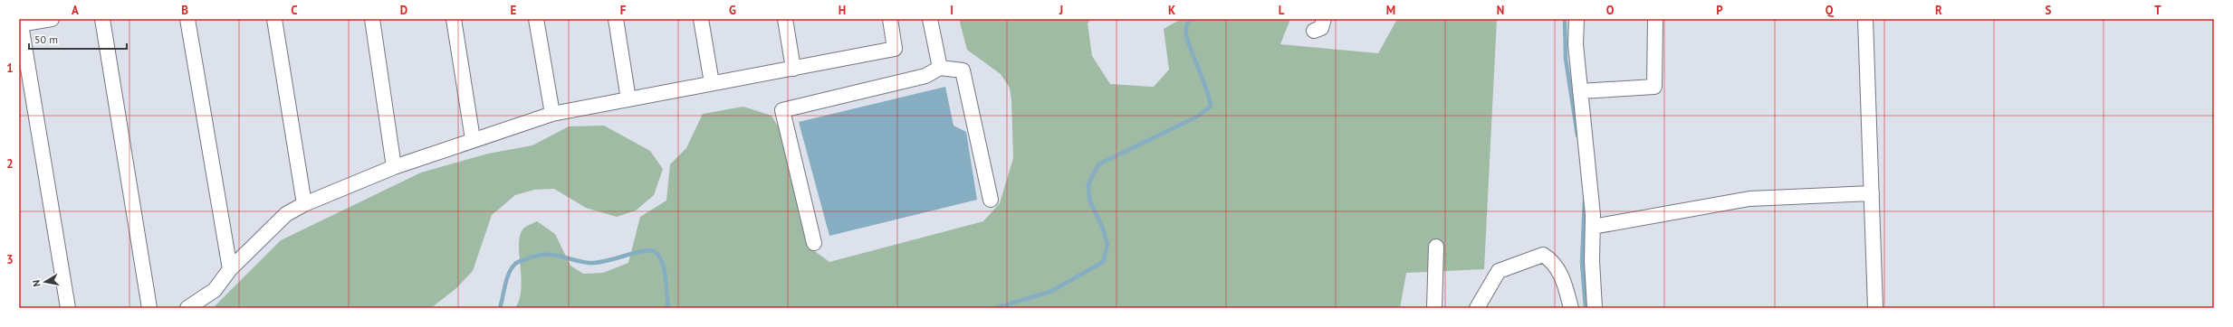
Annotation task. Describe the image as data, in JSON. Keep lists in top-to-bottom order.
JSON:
{
  "scale_bar": "50 m",
  "north": "left",
  "grid": {
    "columns": [
      "A",
      "B",
      "C",
      "D",
      "E",
      "F",
      "G",
      "H",
      "I",
      "J",
      "K",
      "L",
      "M",
      "N",
      "O",
      "P",
      "Q",
      "R",
      "S",
      "T"
    ],
    "rows": ["1", "2", "3"]
  }
}
